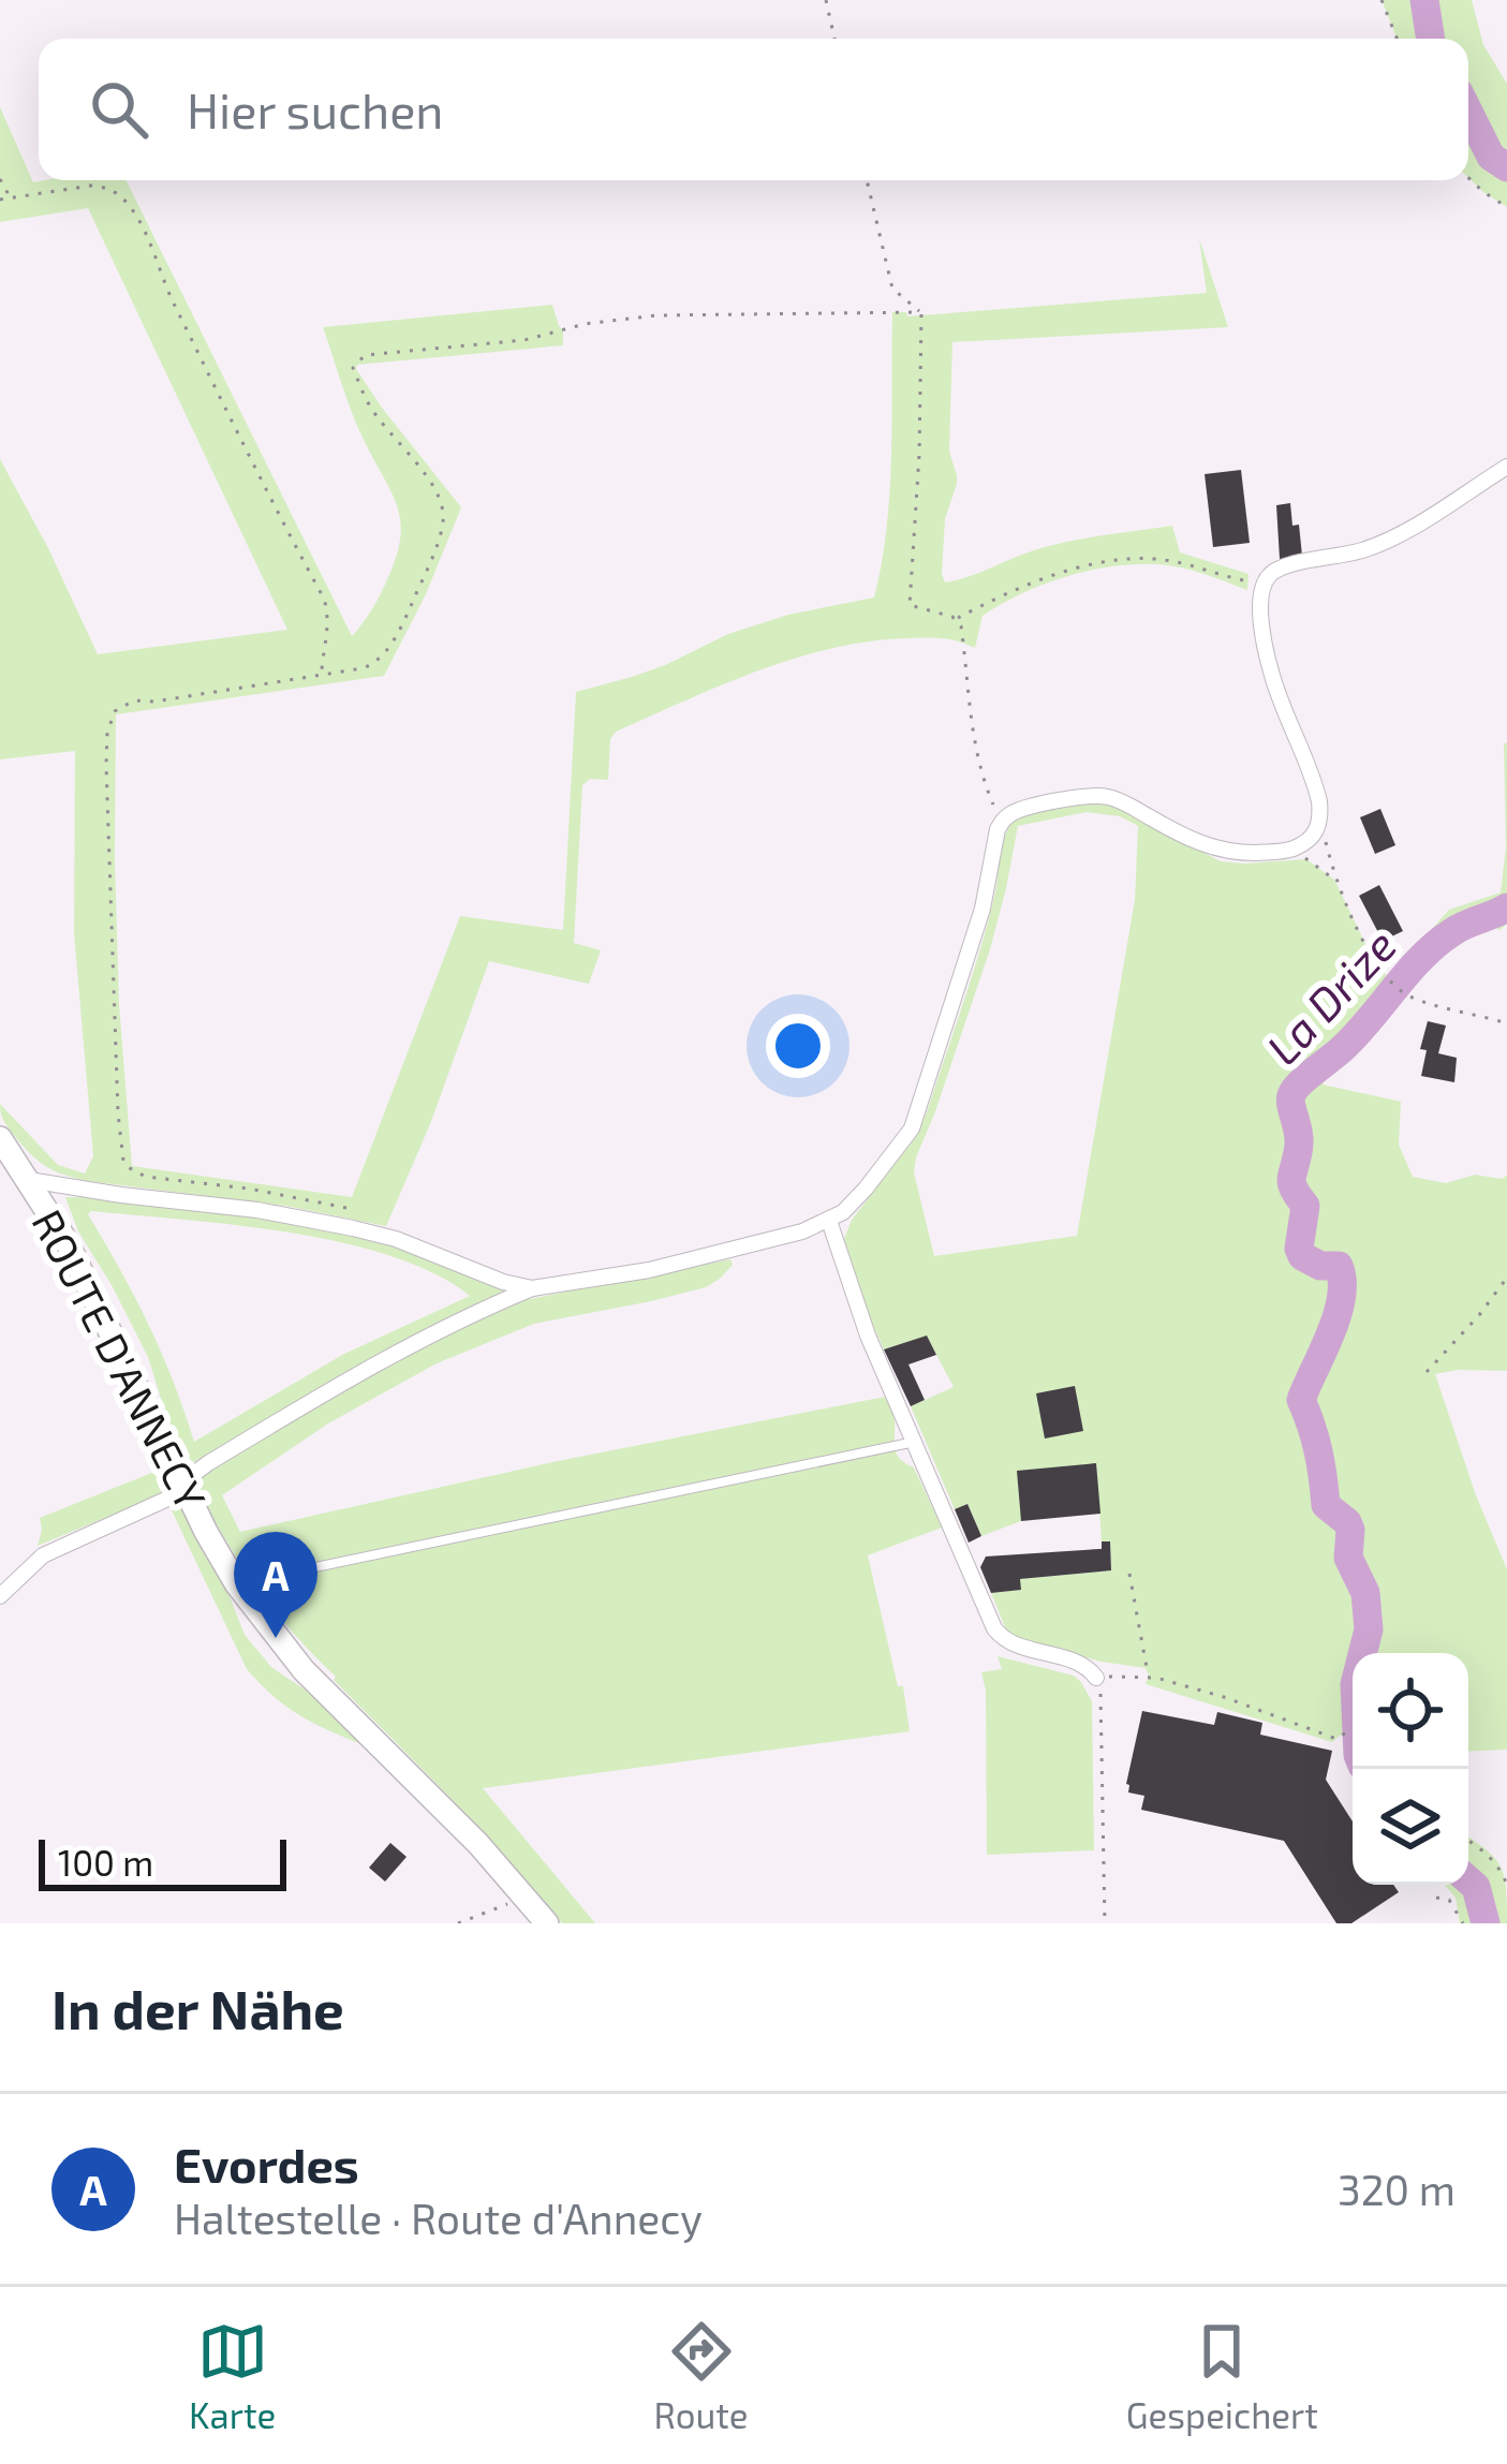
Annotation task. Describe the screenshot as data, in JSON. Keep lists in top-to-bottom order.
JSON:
{
  "streets": {
    "main road": ["ROUTE D'ANNECY"]
  },
  "water": ["La Drize"],
  "scale_bar": "100 m",
  "page": {
    "search": "Hier suchen",
    "pins": "A",
    "scale": "100 m",
    "heading": "In der Nähe",
    "list": [
      {
        "mark": "A",
        "name": "Evordes",
        "note": "Haltestelle · Route d'Annecy",
        "value": "320 m"
      }
    ],
    "nav": ["Karte", "Route", "Gespeichert"]
  }
}
